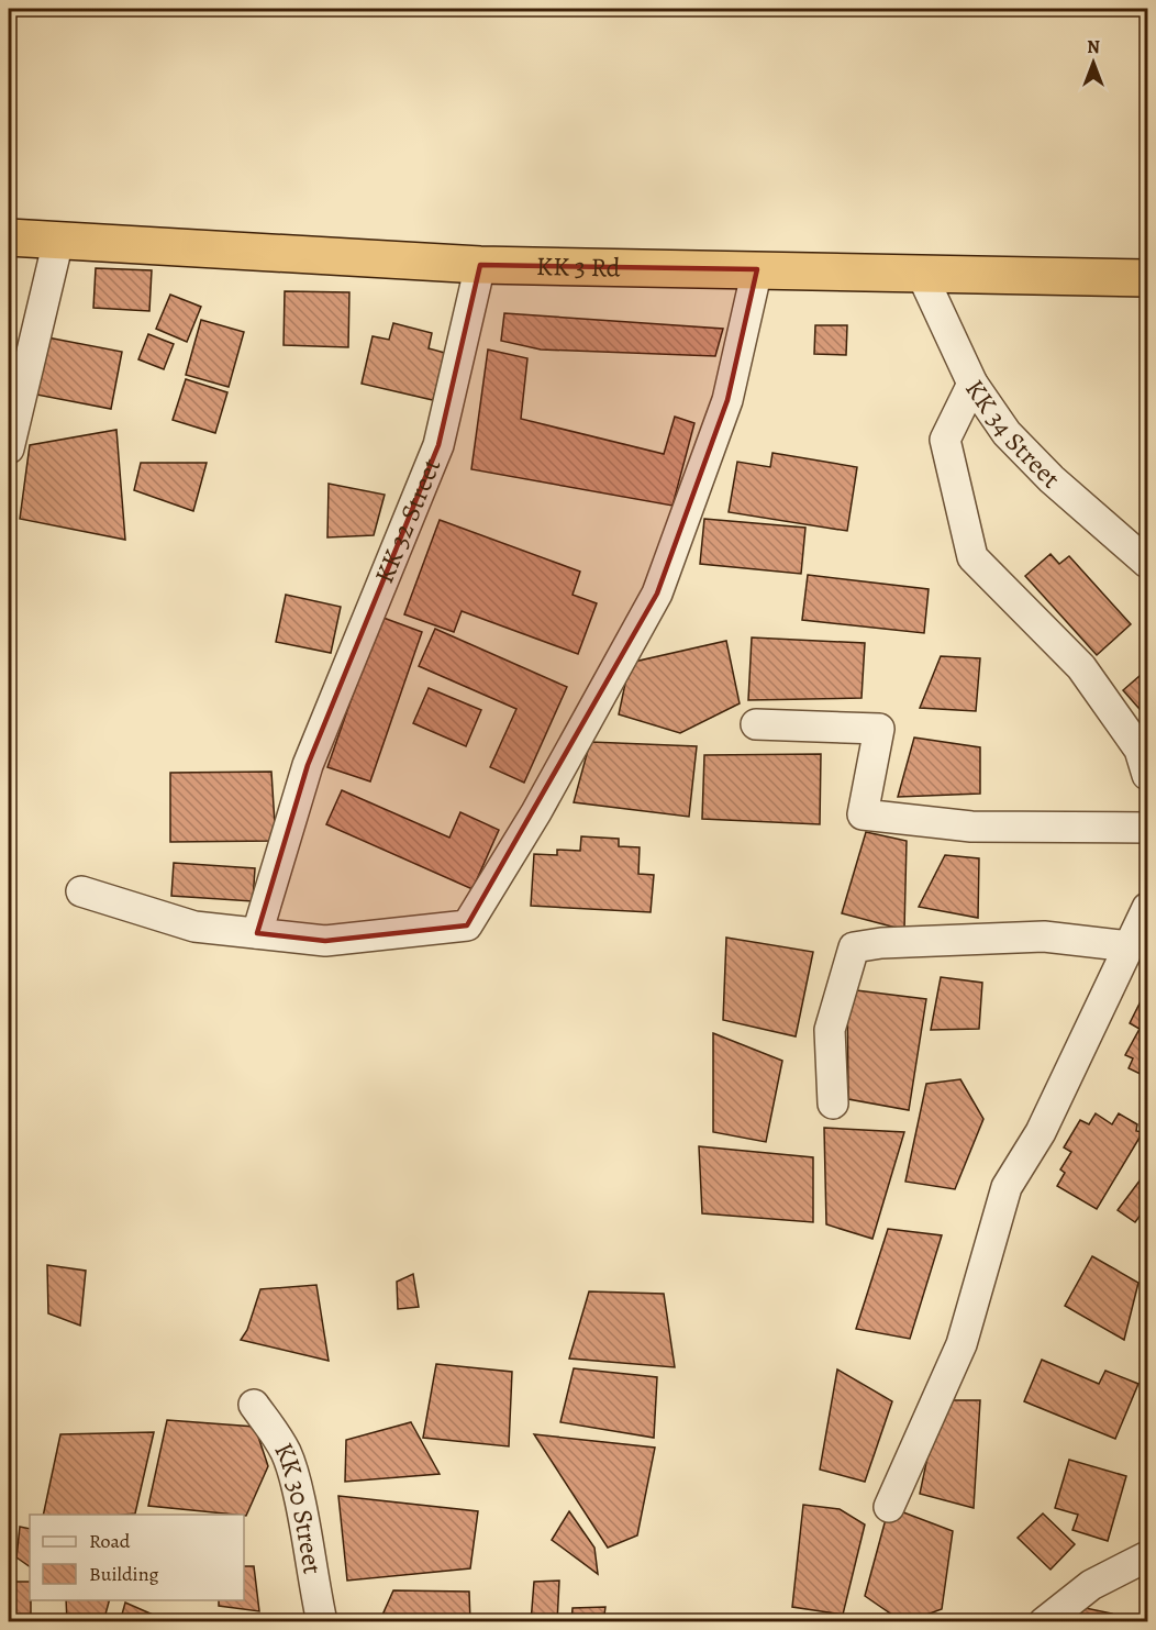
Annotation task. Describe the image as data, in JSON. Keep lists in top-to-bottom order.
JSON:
{
  "streets": {
    "highway": ["KK 3 Rd"],
    "street": ["KK 34 Street", "KK 32 Street", "KK 30 Street"]
  },
  "crossings": [
    ["KK 3 Rd", "KK 34 Street"],
    ["KK 3 Rd", "KK 32 Street"]
  ],
  "legend": ["Road", "Building"],
  "north": "top"
}
